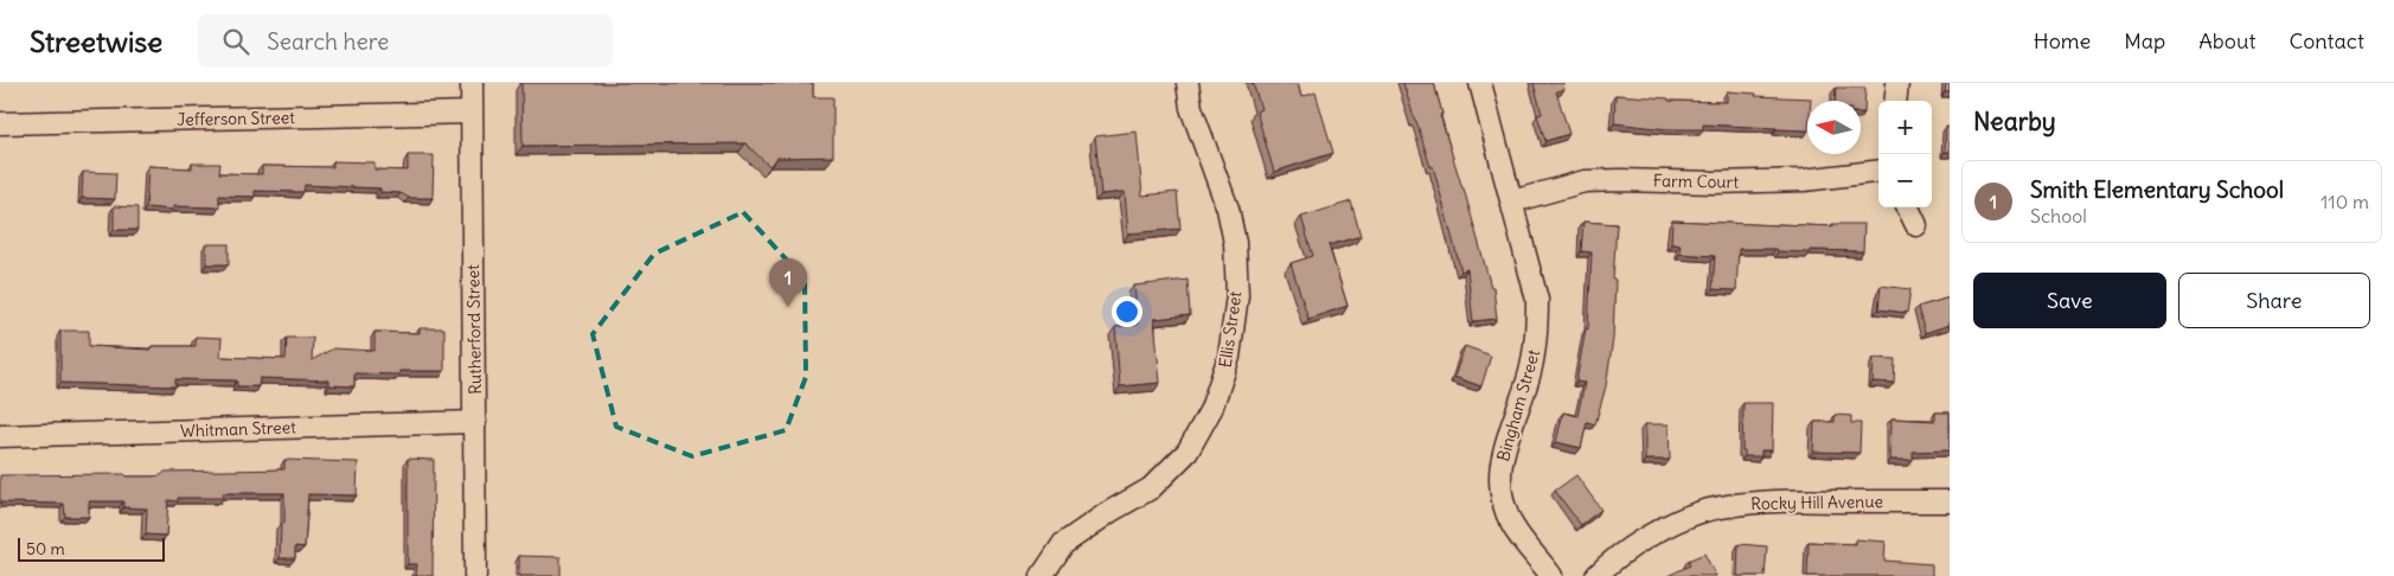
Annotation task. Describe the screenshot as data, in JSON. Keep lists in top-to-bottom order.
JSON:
{
  "streets": {
    "street": [
      "Jefferson Street",
      "Farm Court",
      "Rutherford Street",
      "Ellis Street",
      "Bingham Street",
      "Whitman Street",
      "Rocky Hill Avenue"
    ]
  },
  "crossings": [
    ["Jefferson Street", "Rutherford Street"],
    ["Farm Court", "Bingham Street"],
    ["Rutherford Street", "Whitman Street"]
  ],
  "scale_bar": "50 m",
  "north": "left",
  "page": {
    "header": "Streetwise",
    "search": "Search here",
    "nav": [
      "Home",
      "Map",
      "About",
      "Contact"
    ],
    "heading": "Nearby",
    "map_buttons": ["+", "−"],
    "list": [
      {
        "mark": "1",
        "name": "Smith Elementary School",
        "note": "School",
        "value": "110 m"
      }
    ],
    "buttons": ["Save", "Share"],
    "pins": "1",
    "scale": "50 m"
  }
}
